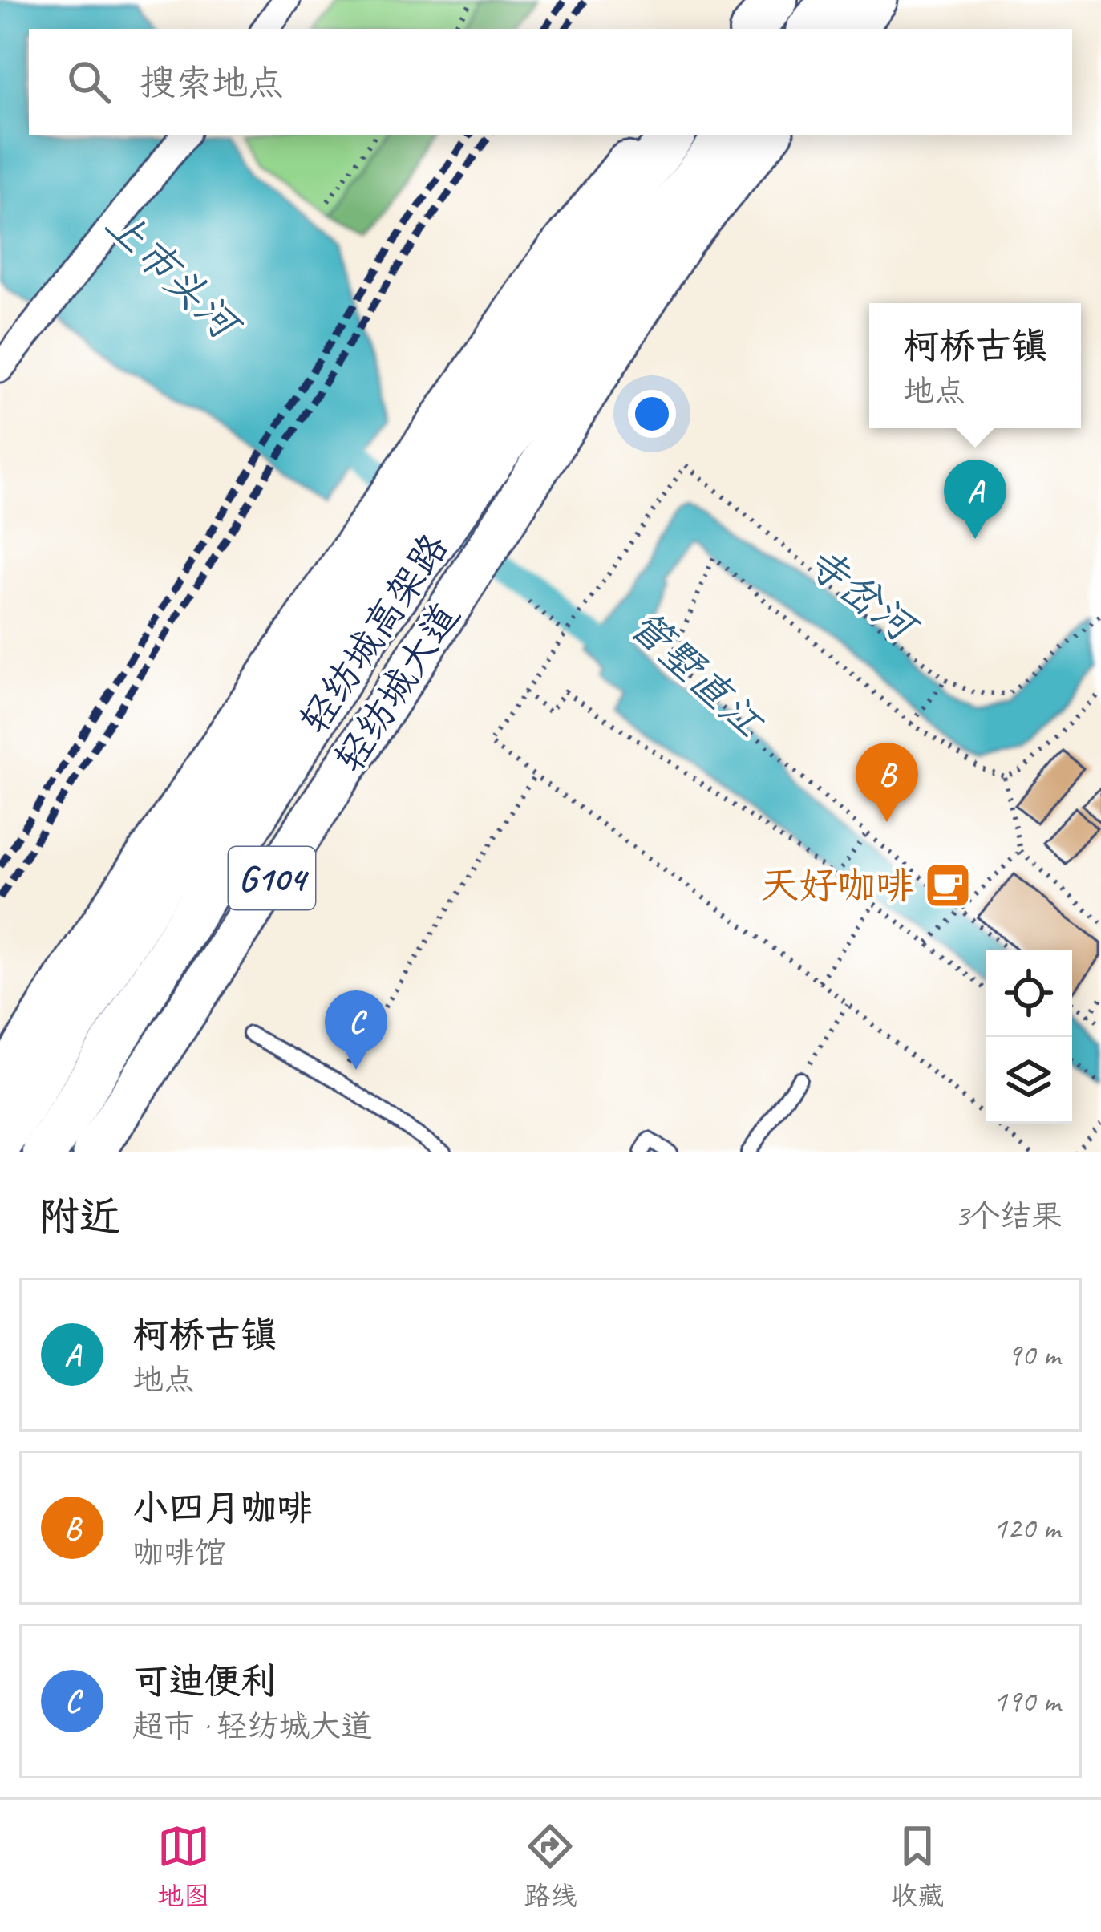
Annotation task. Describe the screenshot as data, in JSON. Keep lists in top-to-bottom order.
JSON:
{
  "streets": {
    "highway": ["轻纺城高架路"],
    "main road": ["轻纺城大道", "G104"]
  },
  "water": ["上市头河", "寺岔河", "管墅直江"],
  "places": {
    "cafe": ["天好咖啡"]
  },
  "page": {
    "search": "搜索地点",
    "popup": ["柯桥古镇", "地点"],
    "pins": ["A", "B", "C"],
    "heading": ["附近", "3个结果"],
    "list": [
      {
        "mark": "A",
        "name": "柯桥古镇",
        "note": "地点",
        "value": "90 m"
      },
      {
        "mark": "B",
        "name": "小四月咖啡",
        "note": "咖啡馆",
        "value": "120 m"
      },
      {
        "mark": "C",
        "name": "可迪便利",
        "note": "超市 · 轻纺城大道",
        "value": "190 m"
      }
    ],
    "nav": ["地图", "路线", "收藏"]
  }
}
